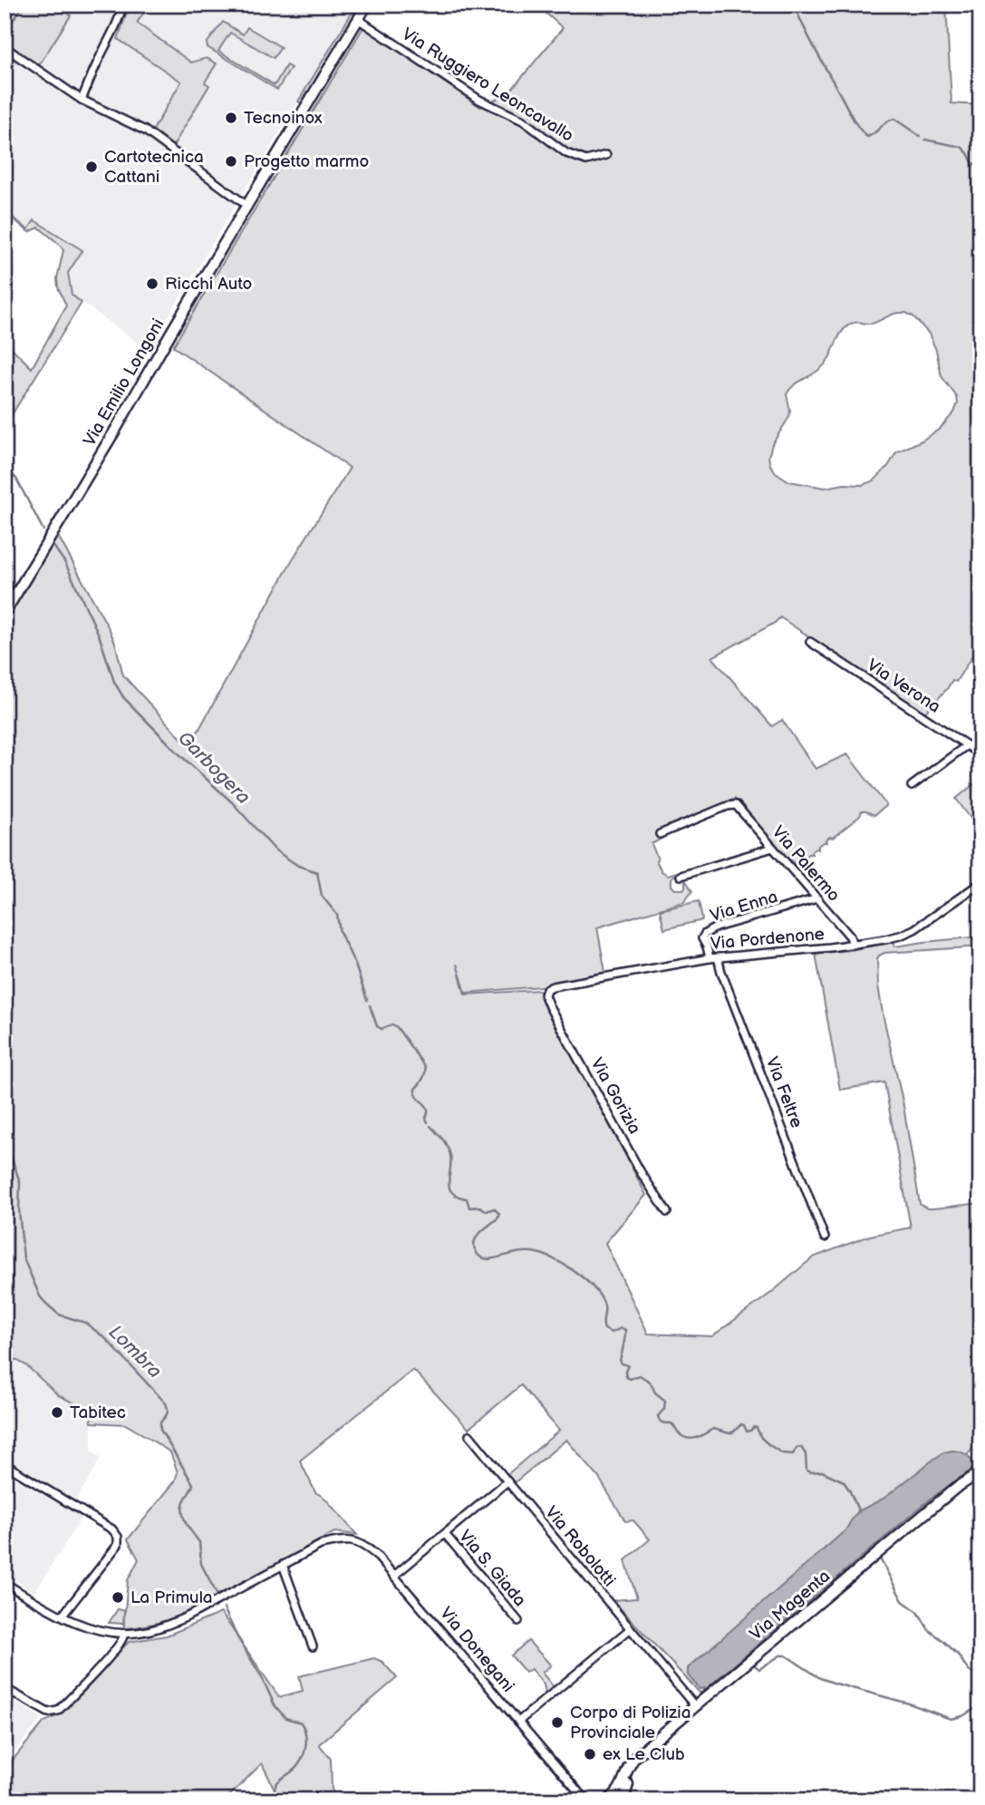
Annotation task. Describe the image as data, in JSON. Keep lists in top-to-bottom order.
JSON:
{
  "streets": {
    "street": [
      "Via Ruggiero Leoncavallo",
      "Via Emilio Longoni",
      "Via Verona",
      "Via Palermo",
      "Via Enna",
      "Via Pordenone",
      "Via Feltre",
      "Via Gorizia",
      "Via Robolotti",
      "Via S. Giada",
      "Via Magenta",
      "Via Donegani"
    ]
  },
  "crossings": [
    ["Via Ruggiero Leoncavallo", "Via Emilio Longoni"],
    ["Via Palermo", "Via Enna"],
    ["Via Palermo", "Via Pordenone"],
    ["Via Enna", "Via Pordenone"],
    ["Via Pordenone", "Via Feltre"],
    ["Via Pordenone", "Via Gorizia"],
    ["Via Robolotti", "Via Magenta"]
  ],
  "water": ["Garbogera", "Lombra"],
  "places": [
    "Tecnoinox",
    "Progetto marmo",
    "Cartotecnica Cattani",
    "Ricchi Auto",
    "Tabitec",
    "La Primula",
    "Corpo di Polizia Provinciale",
    "ex Le Club"
  ]
}
